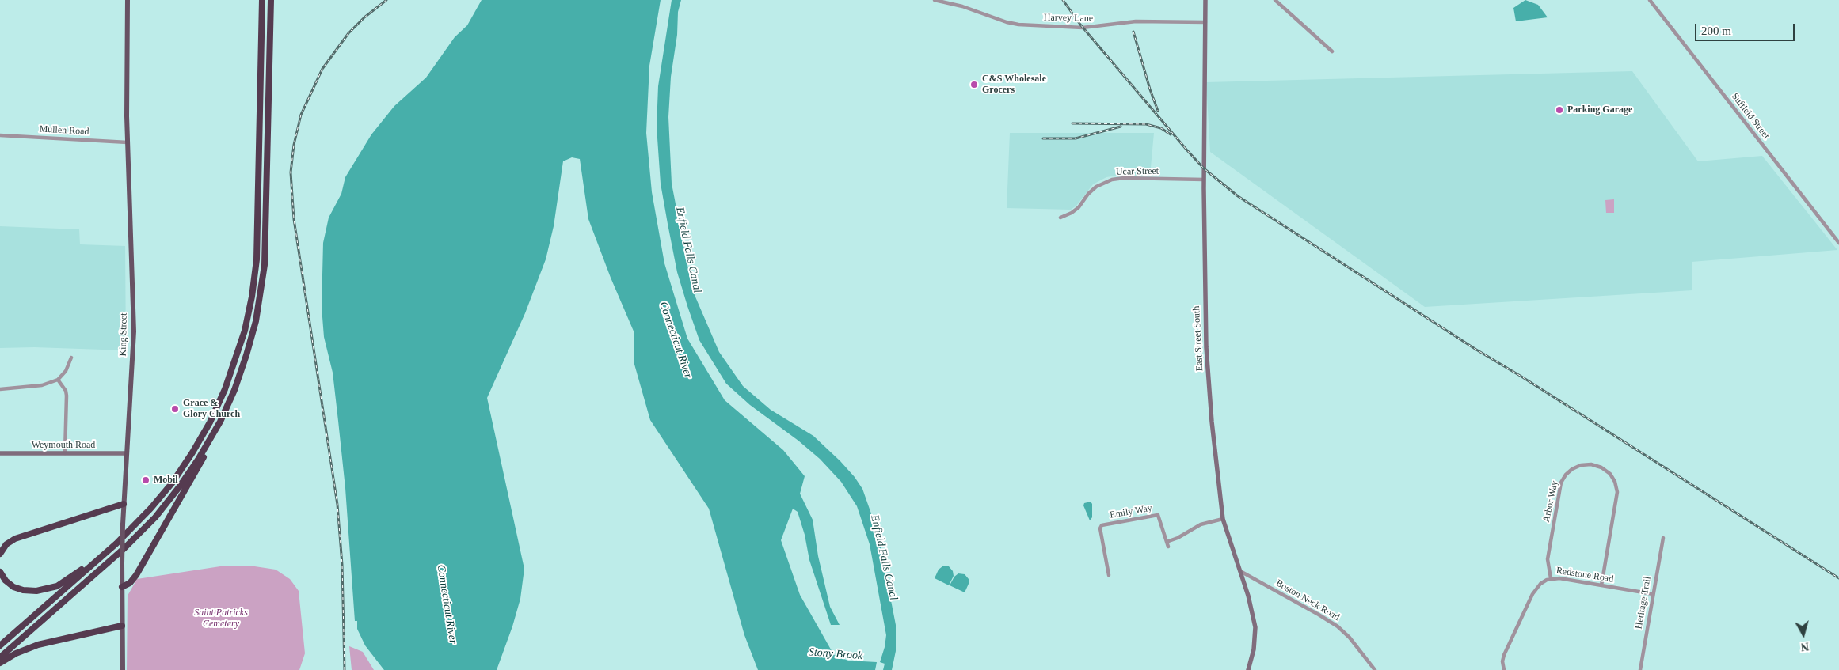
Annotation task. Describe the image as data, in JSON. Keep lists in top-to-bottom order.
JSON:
{
  "streets": {
    "main road": ["King Street", "East Street South", "Weymouth Road"],
    "street": [
      "Harvey Lane",
      "Suffield Street",
      "Mullen Road",
      "Ucar Street",
      "Arbor Way",
      "Emily Way",
      "Redstone Road",
      "Boston Neck Road",
      "Heritage Trail"
    ]
  },
  "crossings": [
    ["Harvey Lane", "East Street South"],
    ["Mullen Road", "King Street"],
    ["Ucar Street", "East Street South"],
    ["King Street", "Weymouth Road"],
    ["East Street South", "Emily Way"],
    ["East Street South", "Boston Neck Road"],
    ["Arbor Way", "Redstone Road"],
    ["Redstone Road", "Heritage Trail"]
  ],
  "water": ["Enfield Falls Canal", "Connecticut River", "Stony Brook"],
  "parks": ["Saint Patricks Cemetery"],
  "places": [
    "C&S Wholesale Grocers",
    "Parking Garage",
    "Grace & Glory Church",
    "Mobil"
  ],
  "scale_bar": "200 m",
  "north": "bottom"
}
